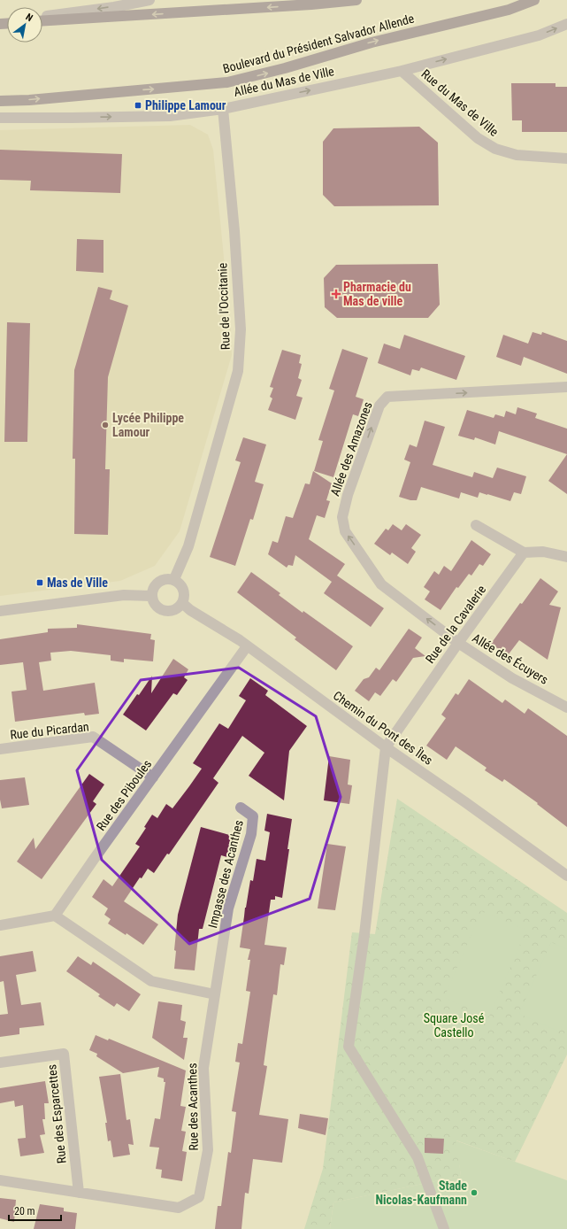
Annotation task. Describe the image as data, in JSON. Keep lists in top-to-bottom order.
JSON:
{
  "streets": {
    "main road": ["Boulevard du Président Salvador Allende"],
    "street": [
      "Allée du Mas de Ville",
      "Rue du Mas de Ville",
      "Rue de l'Occitanie",
      "Allée des Amazones",
      "Rue de la Cavalerie",
      "Allée des Écuyers",
      "Chemin du Pont des Îles",
      "Rue du Picardan",
      "Rue des Piboules",
      "Impasse des Acanthes",
      "Rue des Acanthes",
      "Rue des Esparcettes"
    ]
  },
  "crossings": [
    ["Allée du Mas de Ville", "Rue du Mas de Ville"],
    ["Allée du Mas de Ville", "Rue de l'Occitanie"],
    ["Rue de l'Occitanie", "Chemin du Pont des Îles"],
    ["Allée des Amazones", "Rue de la Cavalerie"],
    ["Allée des Amazones", "Allée des Écuyers"],
    ["Rue de la Cavalerie", "Allée des Écuyers"],
    ["Rue de la Cavalerie", "Chemin du Pont des Îles"],
    ["Chemin du Pont des Îles", "Rue des Piboules"],
    ["Rue du Picardan", "Rue des Piboules"],
    ["Impasse des Acanthes", "Rue des Acanthes"],
    ["Rue des Acanthes", "Rue des Esparcettes"]
  ],
  "one_way": ["Allée du Mas de Ville"],
  "parks": ["Square José Castello"],
  "places": {
    "transit": ["Philippe Lamour", "Mas de Ville"],
    "health": ["Pharmacie du Mas de ville"],
    "other": ["Lycée Philippe Lamour", "Stade Nicolas-Kaufmann"]
  },
  "scale_bar": "20 m",
  "north": "top right"
}
